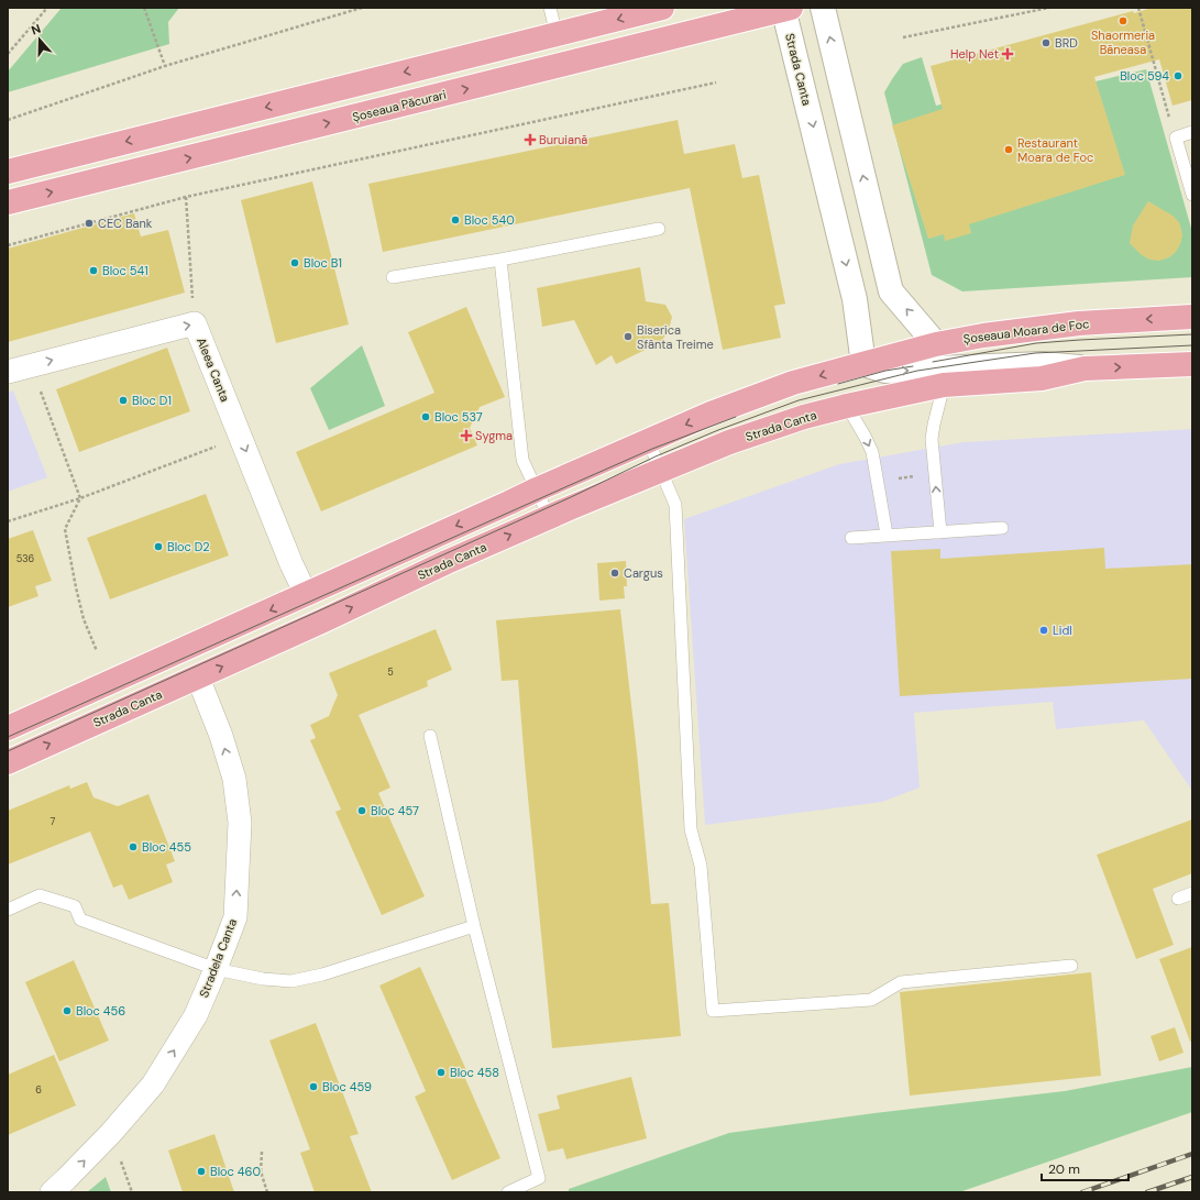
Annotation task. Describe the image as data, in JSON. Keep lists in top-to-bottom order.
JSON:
{
  "streets": {
    "main road": ["Strada Canta", "Șoseaua Păcurari", "Șoseaua Moara de Foc"],
    "street": ["Aleea Canta", "Stradela Canta"]
  },
  "crossings": [
    ["Strada Canta", "Șoseaua Păcurari"],
    ["Strada Canta", "Șoseaua Moara de Foc"],
    ["Strada Canta", "Stradela Canta"]
  ],
  "one_way": ["Stradela Canta"],
  "places": {
    "other": [
      "Shaormeria Băneasa",
      "BRD",
      "Bloc 594",
      "Restaurant Moara de Foc",
      "Bloc 540",
      "CEC Bank",
      "Bloc B1",
      "Bloc 541",
      "Biserica Sfânta Treime",
      "Bloc D1",
      "Bloc 537",
      "Bloc D2",
      "Cargus",
      "Lidl",
      "Bloc 457",
      "Bloc 455",
      "Bloc 456",
      "Bloc 458",
      "Bloc 459",
      "Bloc 460"
    ],
    "health": ["Help Net", "Buruiană", "Sygma"]
  },
  "house_numbers": [
    "536",
    "5",
    "7",
    "6"
  ],
  "scale_bar": "20 m",
  "north": "top"
}
